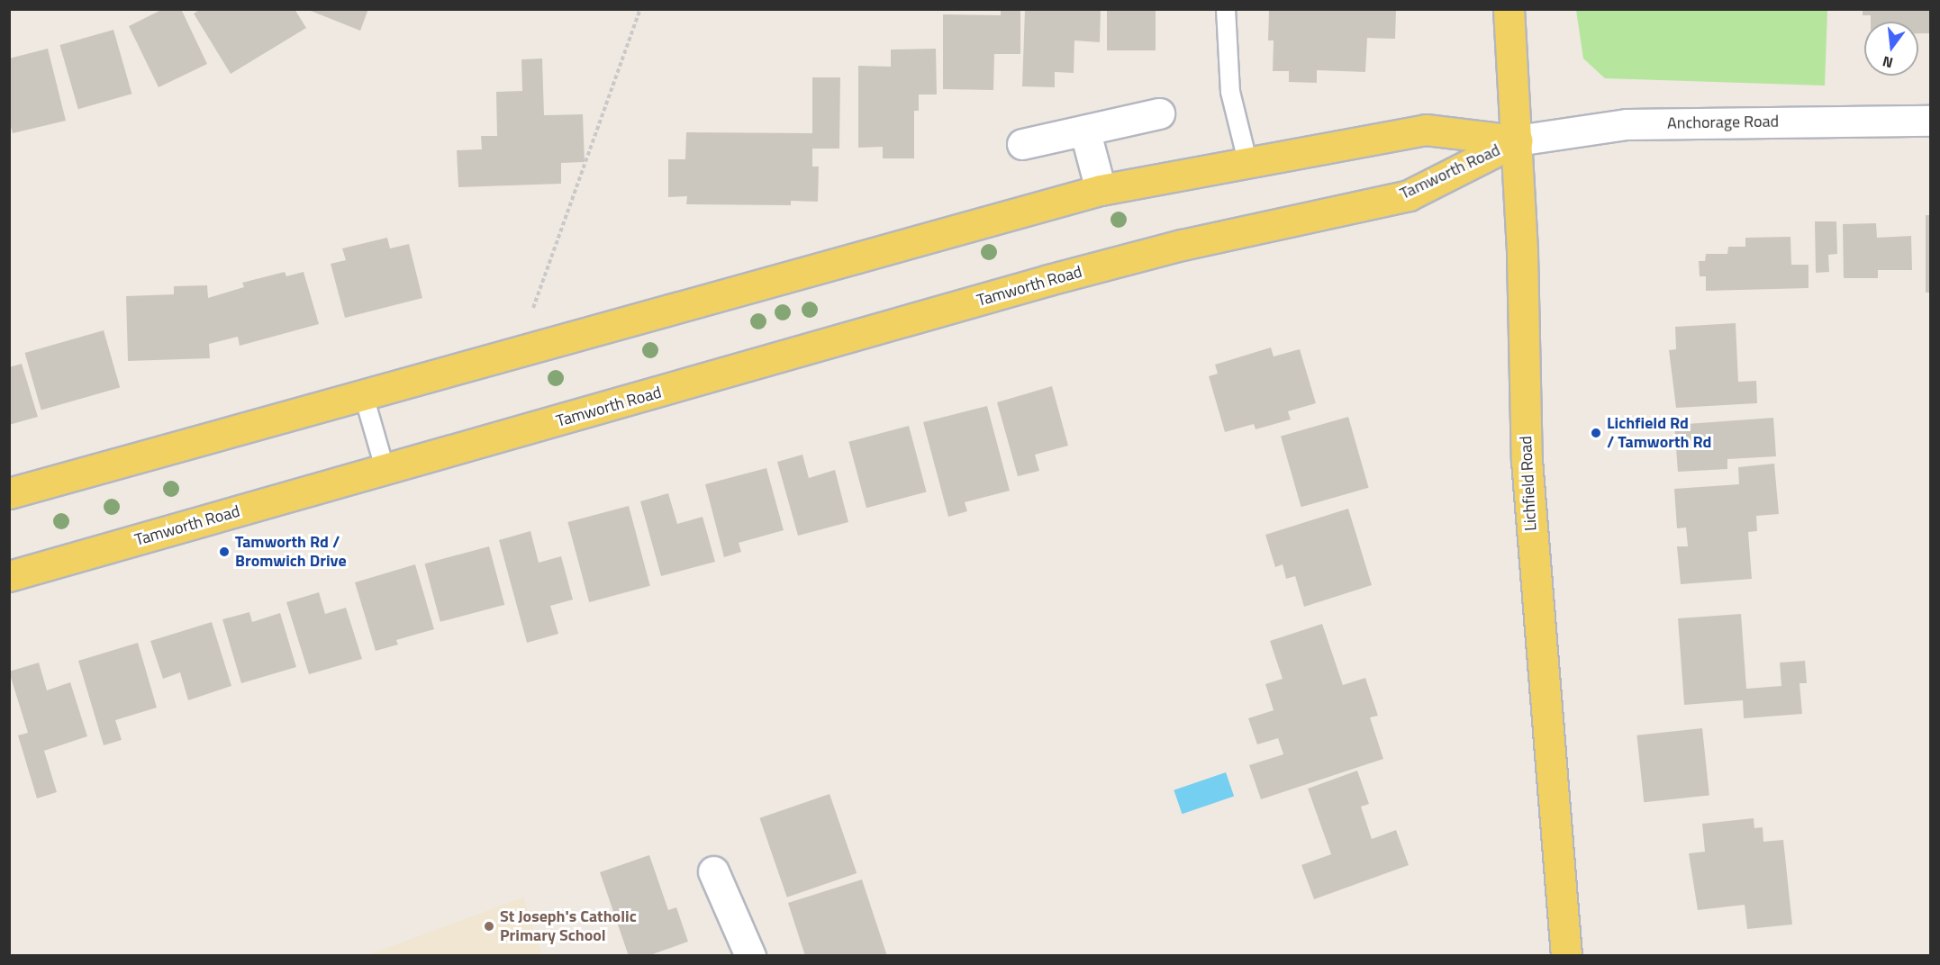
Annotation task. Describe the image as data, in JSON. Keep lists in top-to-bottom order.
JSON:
{
  "streets": {
    "main road": ["Tamworth Road", "Lichfield Road"],
    "street": ["Anchorage Road"]
  },
  "crossings": [
    ["Anchorage Road", "Tamworth Road"],
    ["Anchorage Road", "Lichfield Road"],
    ["Tamworth Road", "Lichfield Road"]
  ],
  "places": ["Lichfield Rd / Tamworth Rd", "Tamworth Rd / Bromwich Drive", "St Joseph's Catholic Primary School"],
  "north": "bottom"
}
